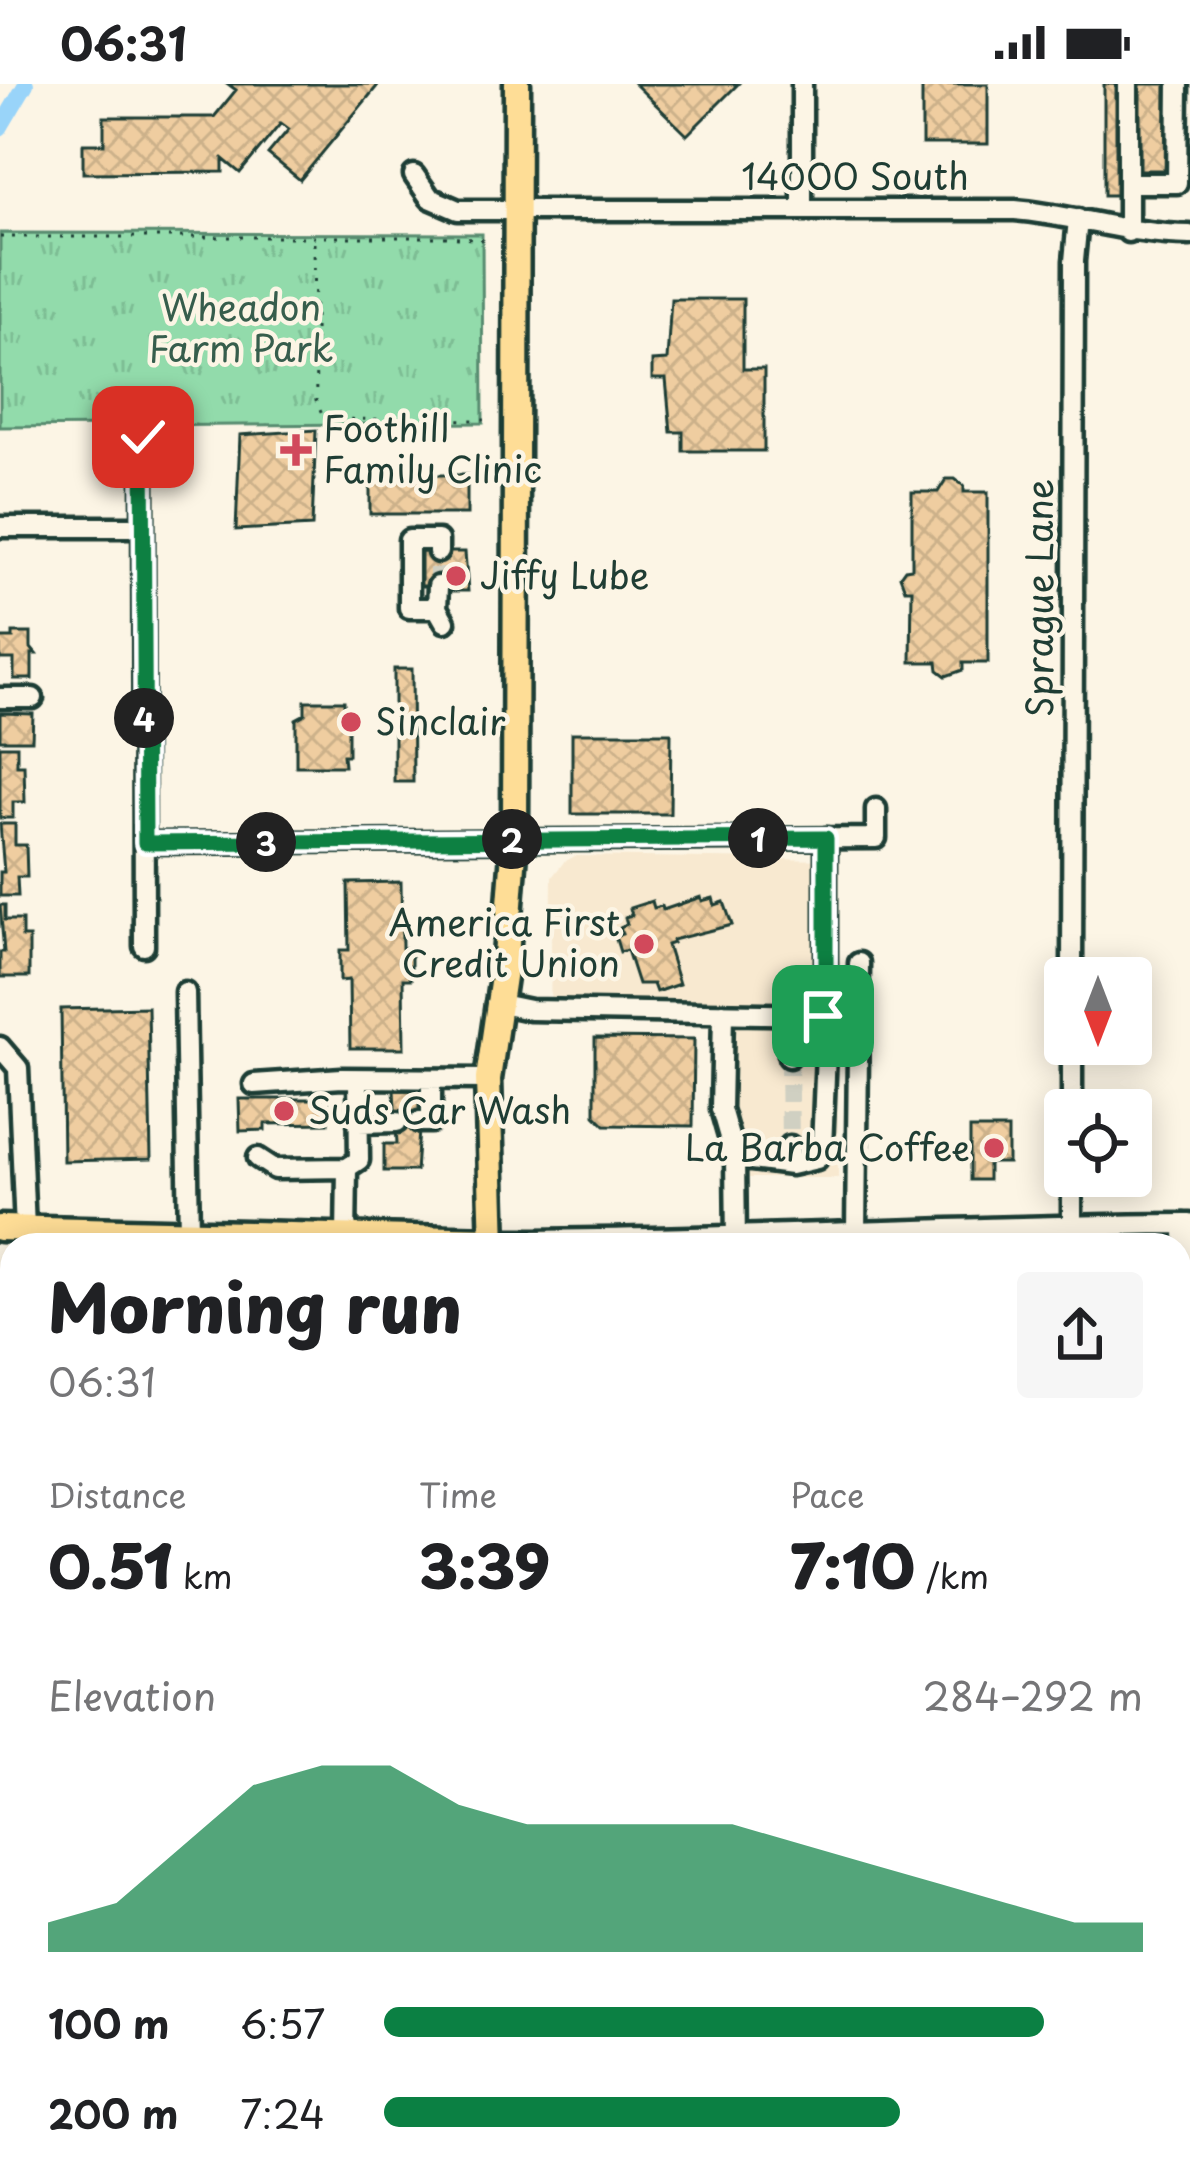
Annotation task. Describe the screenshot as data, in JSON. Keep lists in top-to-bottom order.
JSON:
{
  "streets": {
    "street": ["14000 South", "Sprague Lane"]
  },
  "crossings": [
    ["14000 South", "Sprague Lane"]
  ],
  "parks": ["Wheadon Farm Park"],
  "places": {
    "health": ["Foothill Family Clinic"],
    "other": [
      "Jiffy Lube",
      "Sinclair",
      "America First Credit Union",
      "Suds Car Wash",
      "La Barba Coffee"
    ]
  },
  "north": "bottom",
  "page": {
    "status": "06:31",
    "pins": [
      "4",
      "1",
      "2",
      "3"
    ],
    "heading": ["Morning run", "06:31"],
    "stats": [
      ["Distance", "0.51 km"],
      ["Time", "3:39"],
      ["Pace", "7:10 /km"]
    ],
    "chart": ["Elevation", "284–292 m"],
    "list": [
      {
        "name": "100 m",
        "note": "6:57"
      },
      {
        "name": "200 m",
        "note": "7:24"
      }
    ]
  }
}
